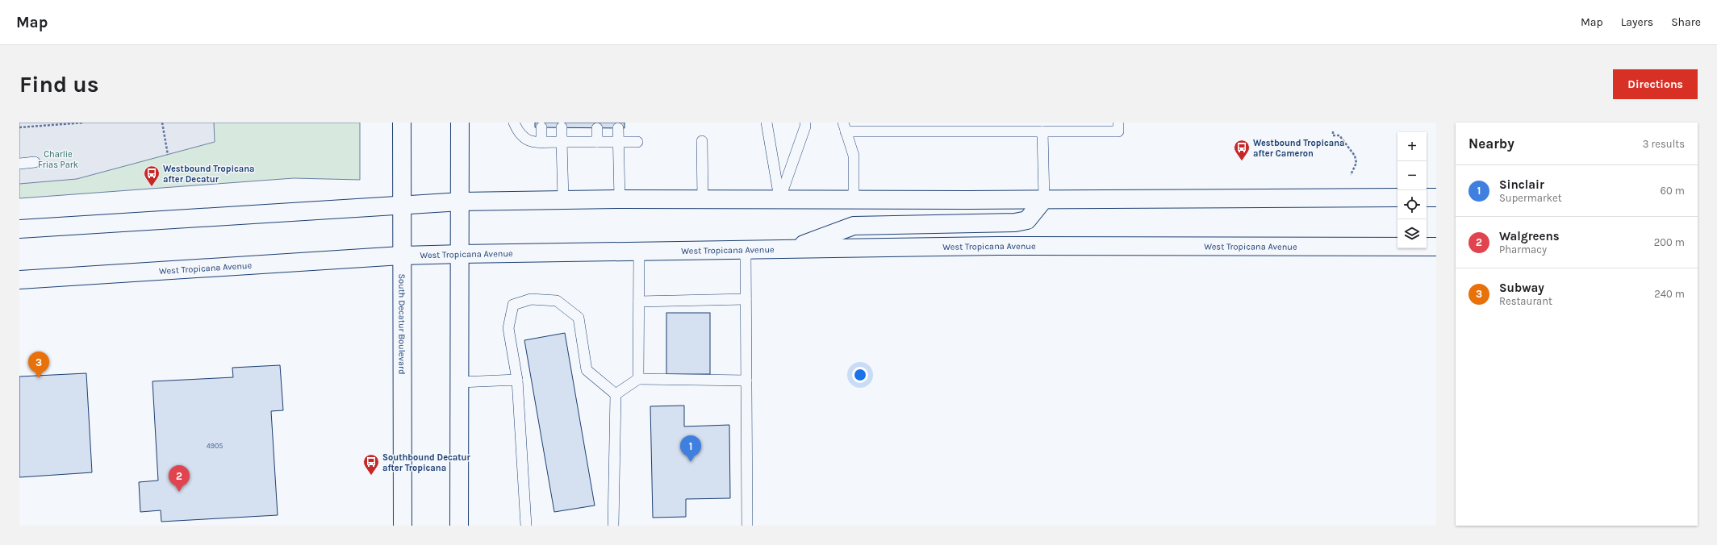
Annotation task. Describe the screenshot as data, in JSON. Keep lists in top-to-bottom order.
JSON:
{
  "streets": {
    "main road": ["West Tropicana Avenue", "South Decatur Boulevard"]
  },
  "crossings": [
    ["West Tropicana Avenue", "South Decatur Boulevard"]
  ],
  "parks": ["Charlie Frias Park"],
  "places": {
    "bus stop": ["Westbound Tropicana after Cameron", "Westbound Tropicana after Decatur", "Southbound Decatur after Tropicana"]
  },
  "house_numbers": ["4905"],
  "page": {
    "header": "Map",
    "nav": ["Map", "Layers", "Share"],
    "buttons": "Directions",
    "title": "Find us",
    "heading": ["Nearby", "3 results"],
    "map_buttons": ["+", "−"],
    "list": [
      {
        "mark": "1",
        "name": "Sinclair",
        "note": "Supermarket",
        "value": "60 m"
      },
      {
        "mark": "2",
        "name": "Walgreens",
        "note": "Pharmacy",
        "value": "200 m"
      },
      {
        "mark": "3",
        "name": "Subway",
        "note": "Restaurant",
        "value": "240 m"
      }
    ],
    "pins": ["3", "1", "2"]
  }
}
